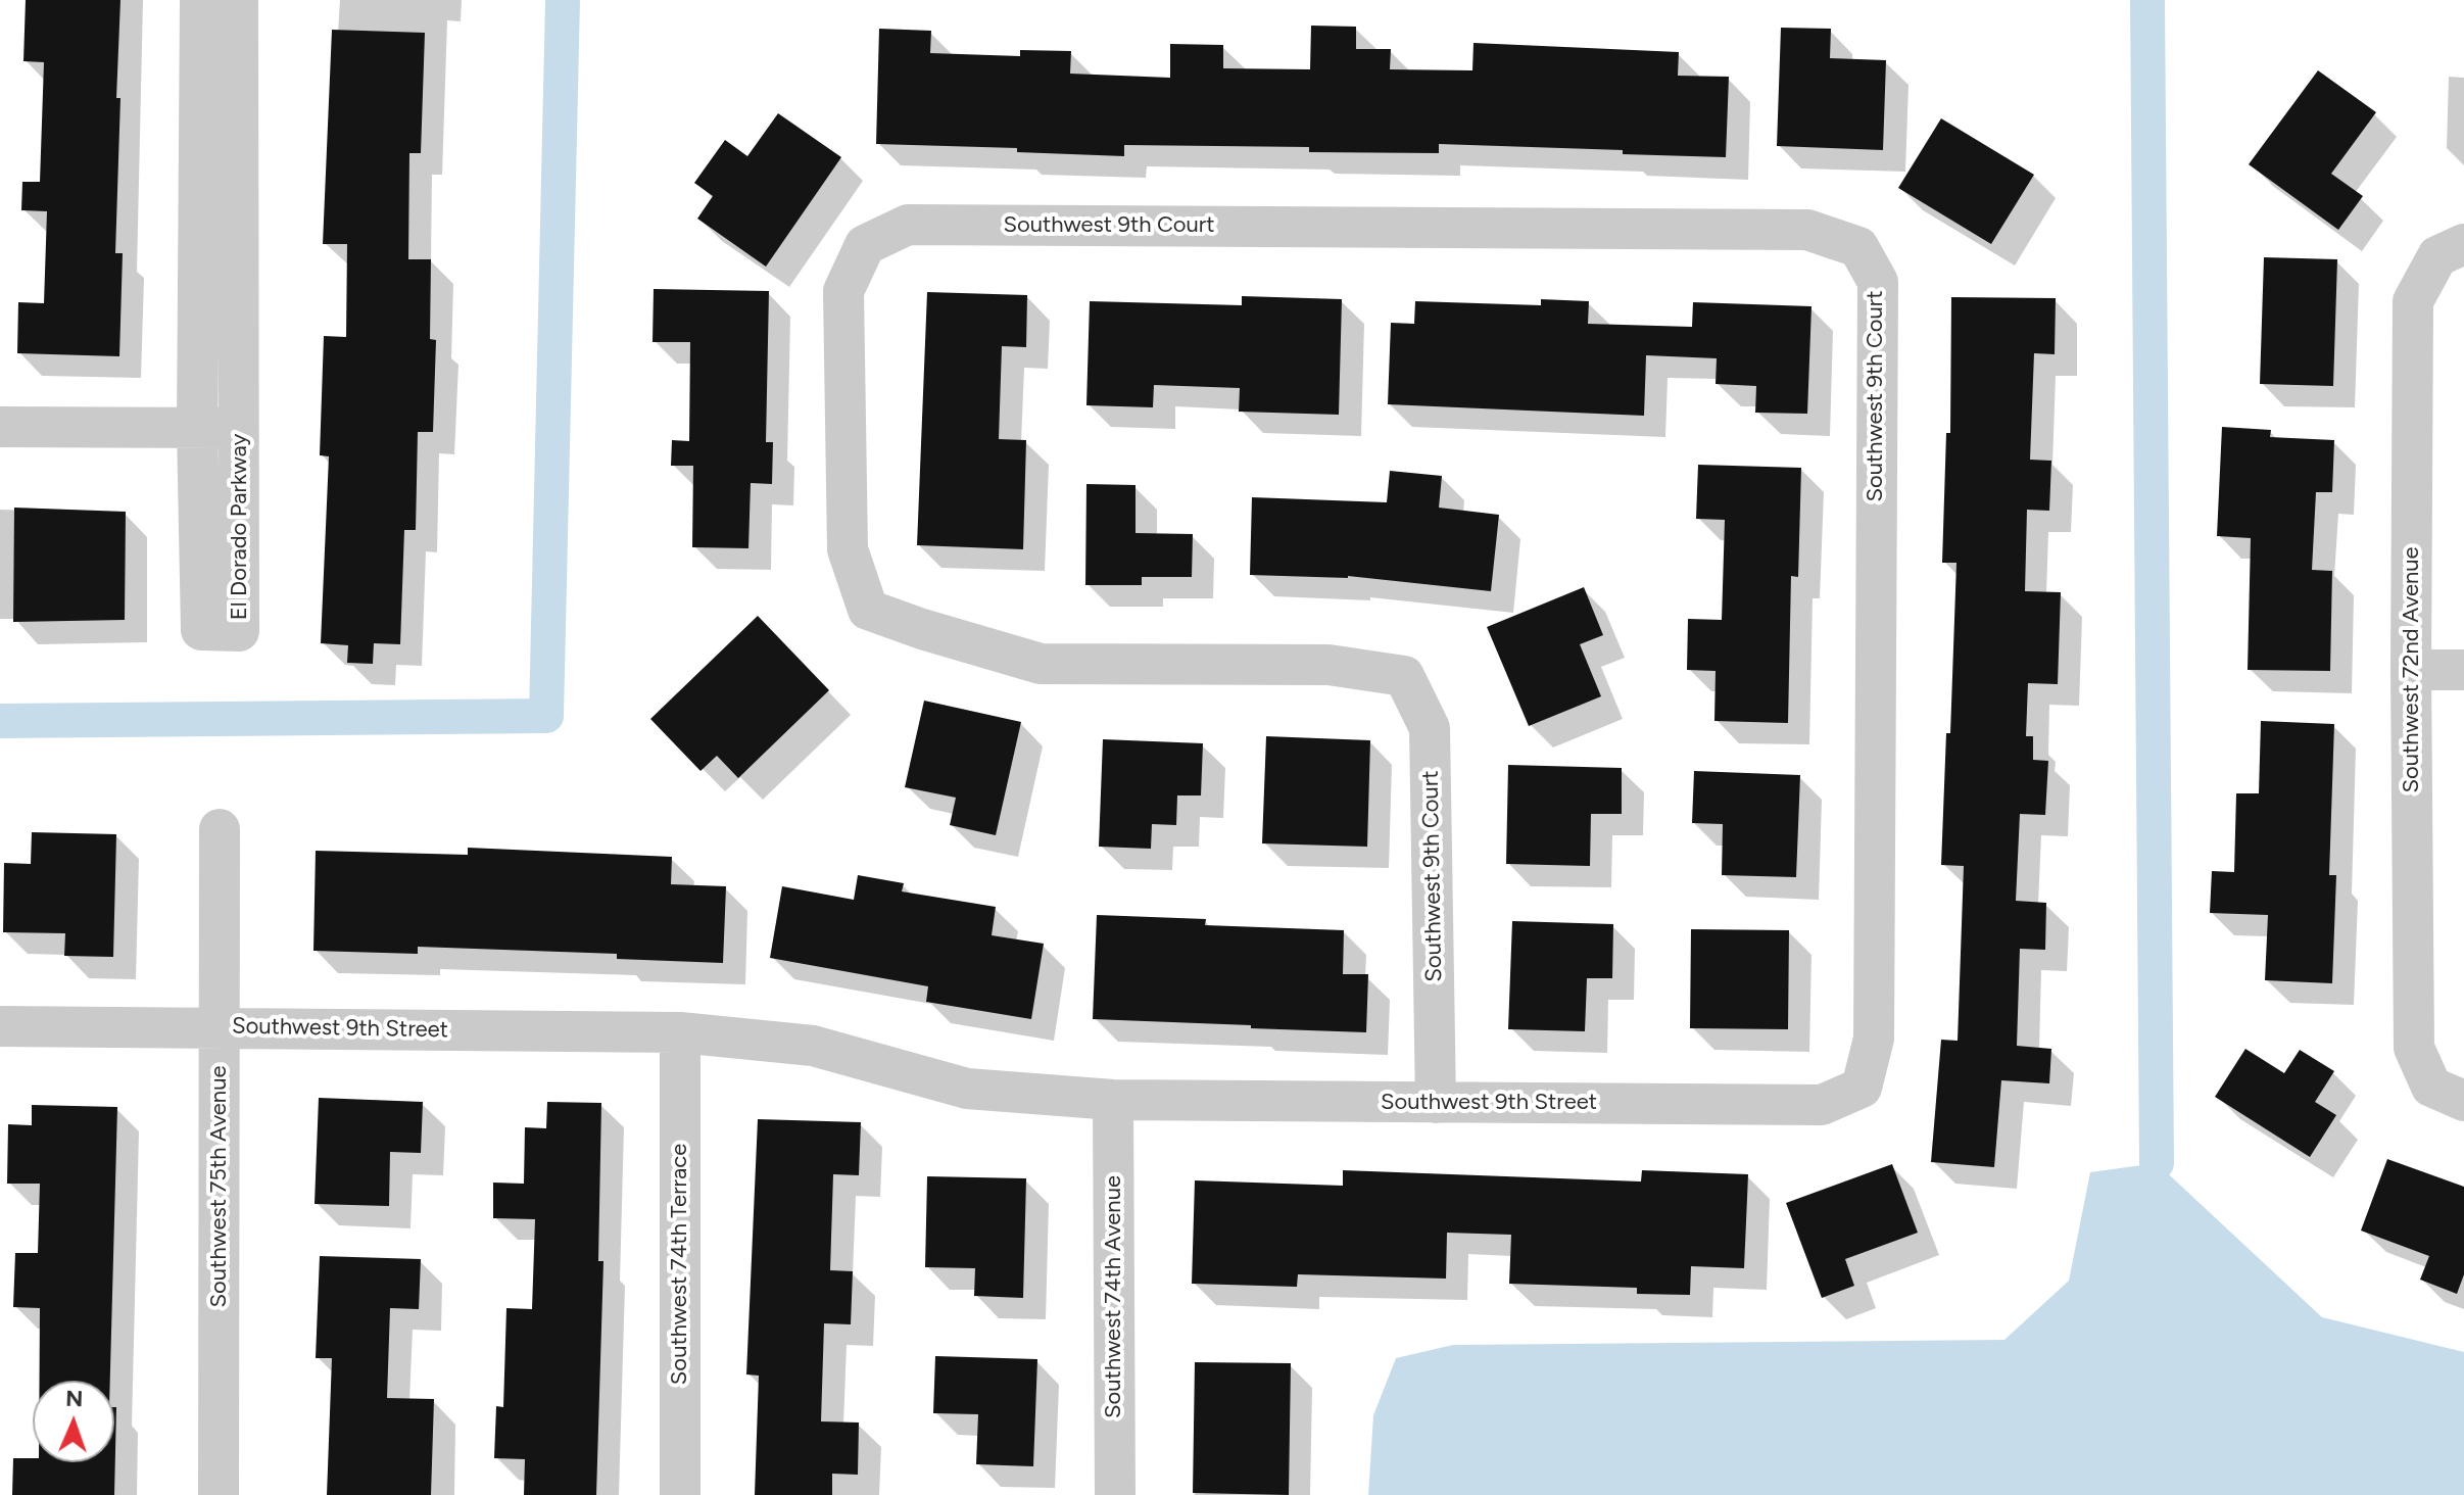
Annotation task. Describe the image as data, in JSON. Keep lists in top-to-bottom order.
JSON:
{
  "streets": {
    "street": [
      "Southwest 9th Court",
      "El Dorado Parkway",
      "Southwest 72nd Avenue",
      "Southwest 9th Street",
      "Southwest 75th Avenue",
      "Southwest 74th Terrace",
      "Southwest 74th Avenue"
    ]
  },
  "crossings": [
    ["Southwest 9th Court", "Southwest 9th Street"],
    ["Southwest 9th Street", "Southwest 75th Avenue"],
    ["Southwest 9th Street", "Southwest 74th Terrace"],
    ["Southwest 9th Street", "Southwest 74th Avenue"]
  ],
  "north": "top"
}
